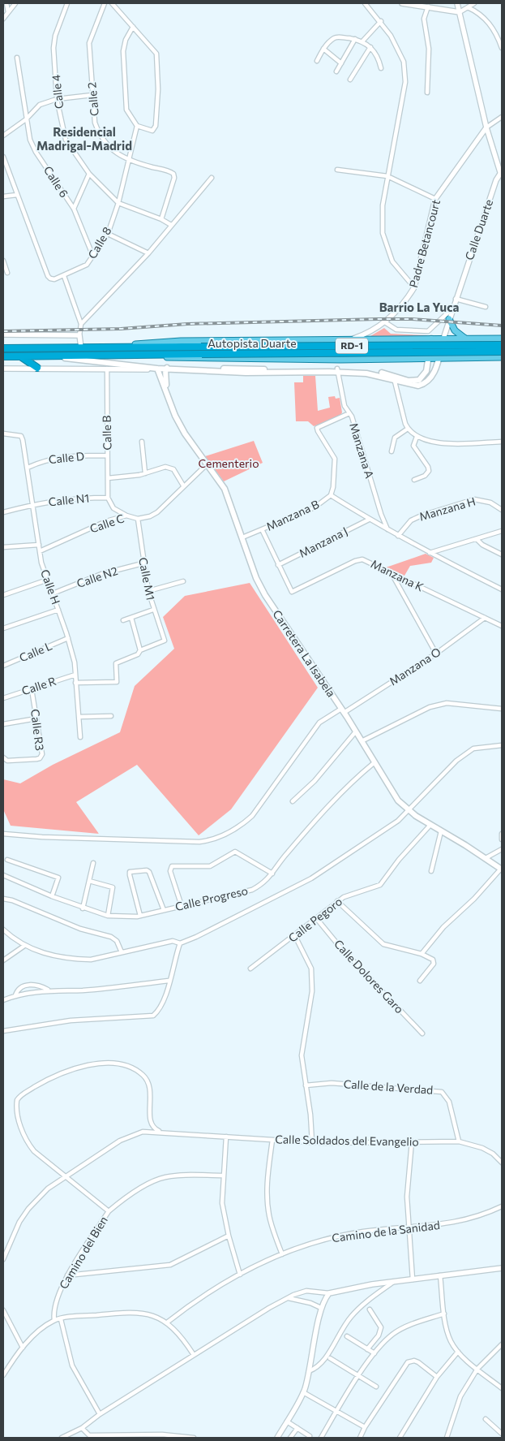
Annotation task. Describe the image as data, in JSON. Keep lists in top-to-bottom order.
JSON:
{
  "streets": {
    "highway": ["Autopista Duarte", "RD-1"],
    "main road": ["Carretera La Isabela"],
    "street": [
      "Calle 4",
      "Calle 2",
      "Calle 6",
      "Calle Duarte",
      "Calle 8",
      "Padre Betancourt",
      "Calle B",
      "Manzana A",
      "Calle D",
      "Calle N1",
      "Manzana H",
      "Manzana B",
      "Calle C",
      "Manzana J",
      "Manzana K",
      "Calle N2",
      "Calle M1",
      "Calle H",
      "Calle L",
      "Manzana O",
      "Calle R",
      "Calle R3",
      "Calle Progreso",
      "Calle Pegoro",
      "Calle Dolores Garo",
      "Calle de la Verdad",
      "Calle Soldados del Evangelio",
      "Camino de la Sanidad",
      "Camino del Bien"
    ]
  },
  "crossings": [
    ["Calle 4", "Calle 2"],
    ["Calle 4", "Calle 8"],
    ["Calle 2", "Calle 8"],
    ["Calle 6", "Calle 8"],
    ["Calle Duarte", "Padre Betancourt"],
    ["Autopista Duarte", "RD-1"],
    ["Calle B", "Calle D"],
    ["Calle B", "Calle N1"],
    ["Manzana A", "Manzana B"],
    ["Calle D", "Calle H"],
    ["Calle N1", "Calle H"],
    ["Manzana B", "Carretera La Isabela"],
    ["Calle C", "Calle M1"],
    ["Calle C", "Calle H"],
    ["Calle C", "Carretera La Isabela"],
    ["Manzana J", "Manzana K"],
    ["Manzana K", "Manzana O"],
    ["Calle N2", "Calle M1"],
    ["Calle N2", "Calle H"],
    ["Calle H", "Calle L"],
    ["Calle H", "Calle R"],
    ["Carretera La Isabela", "Manzana O"],
    ["Carretera La Isabela", "Calle Progreso"],
    ["Carretera La Isabela", "Calle Pegoro"],
    ["Calle R", "Calle R3"],
    ["Calle Pegoro", "Calle Dolores Garo"],
    ["Calle de la Verdad", "Calle Soldados del Evangelio"]
  ],
  "districts": ["Residencial Madrigal-Madrid", "Barrio La Yuca"],
  "parks": ["Cementerio"]
}
